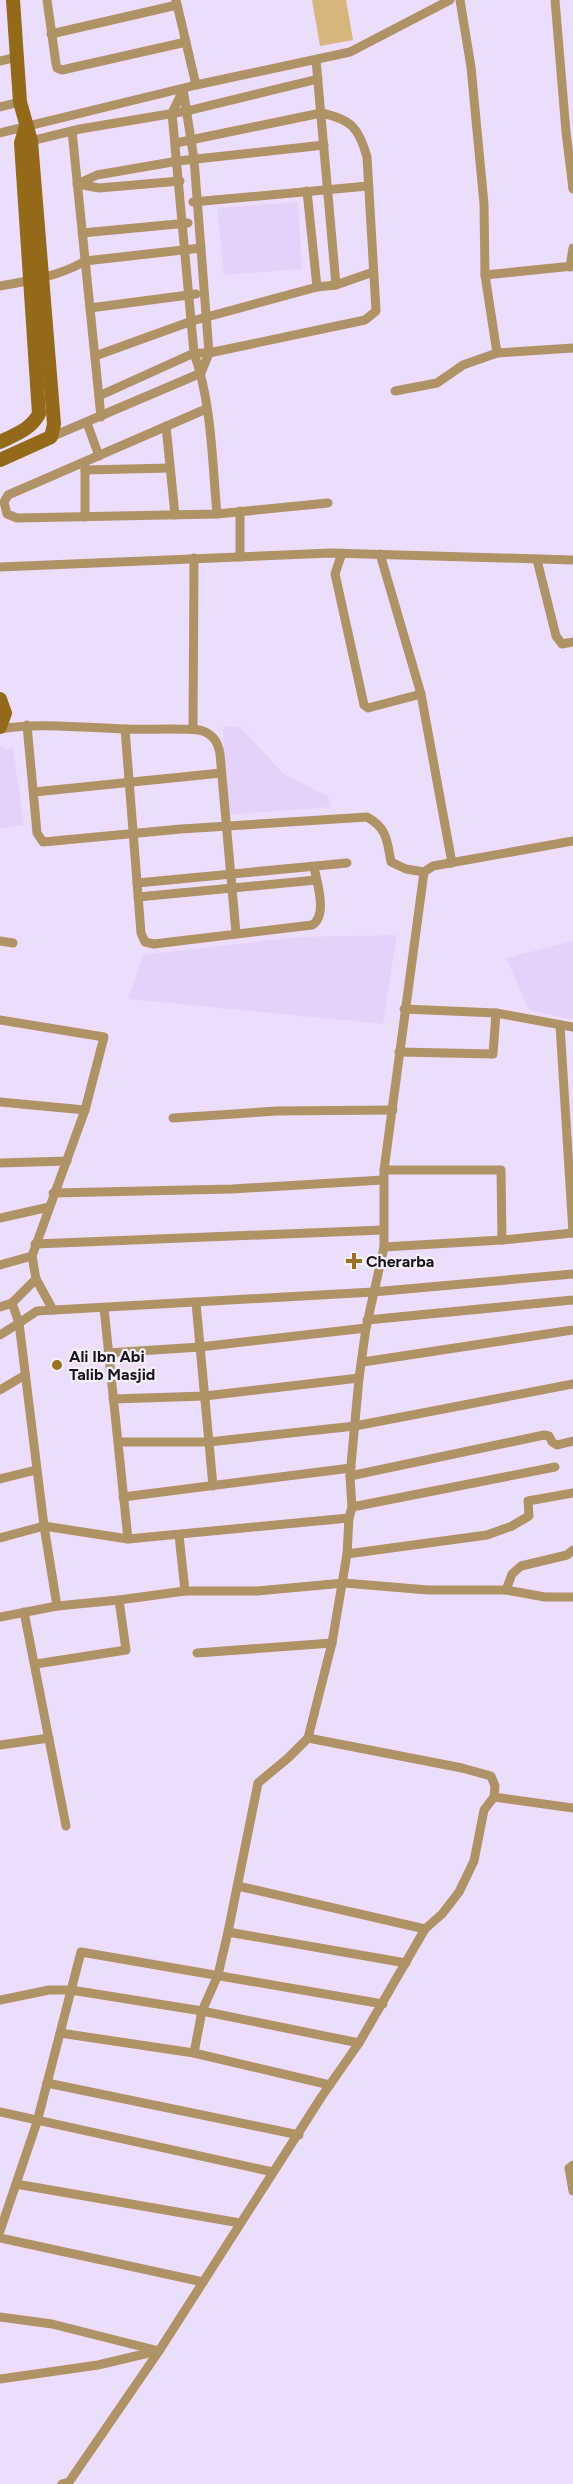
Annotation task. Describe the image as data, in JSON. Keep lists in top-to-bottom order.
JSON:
{
  "places": {
    "health": ["Cherarba"],
    "other": ["Ali Ibn Abi Talib Masjid"]
  }
}
